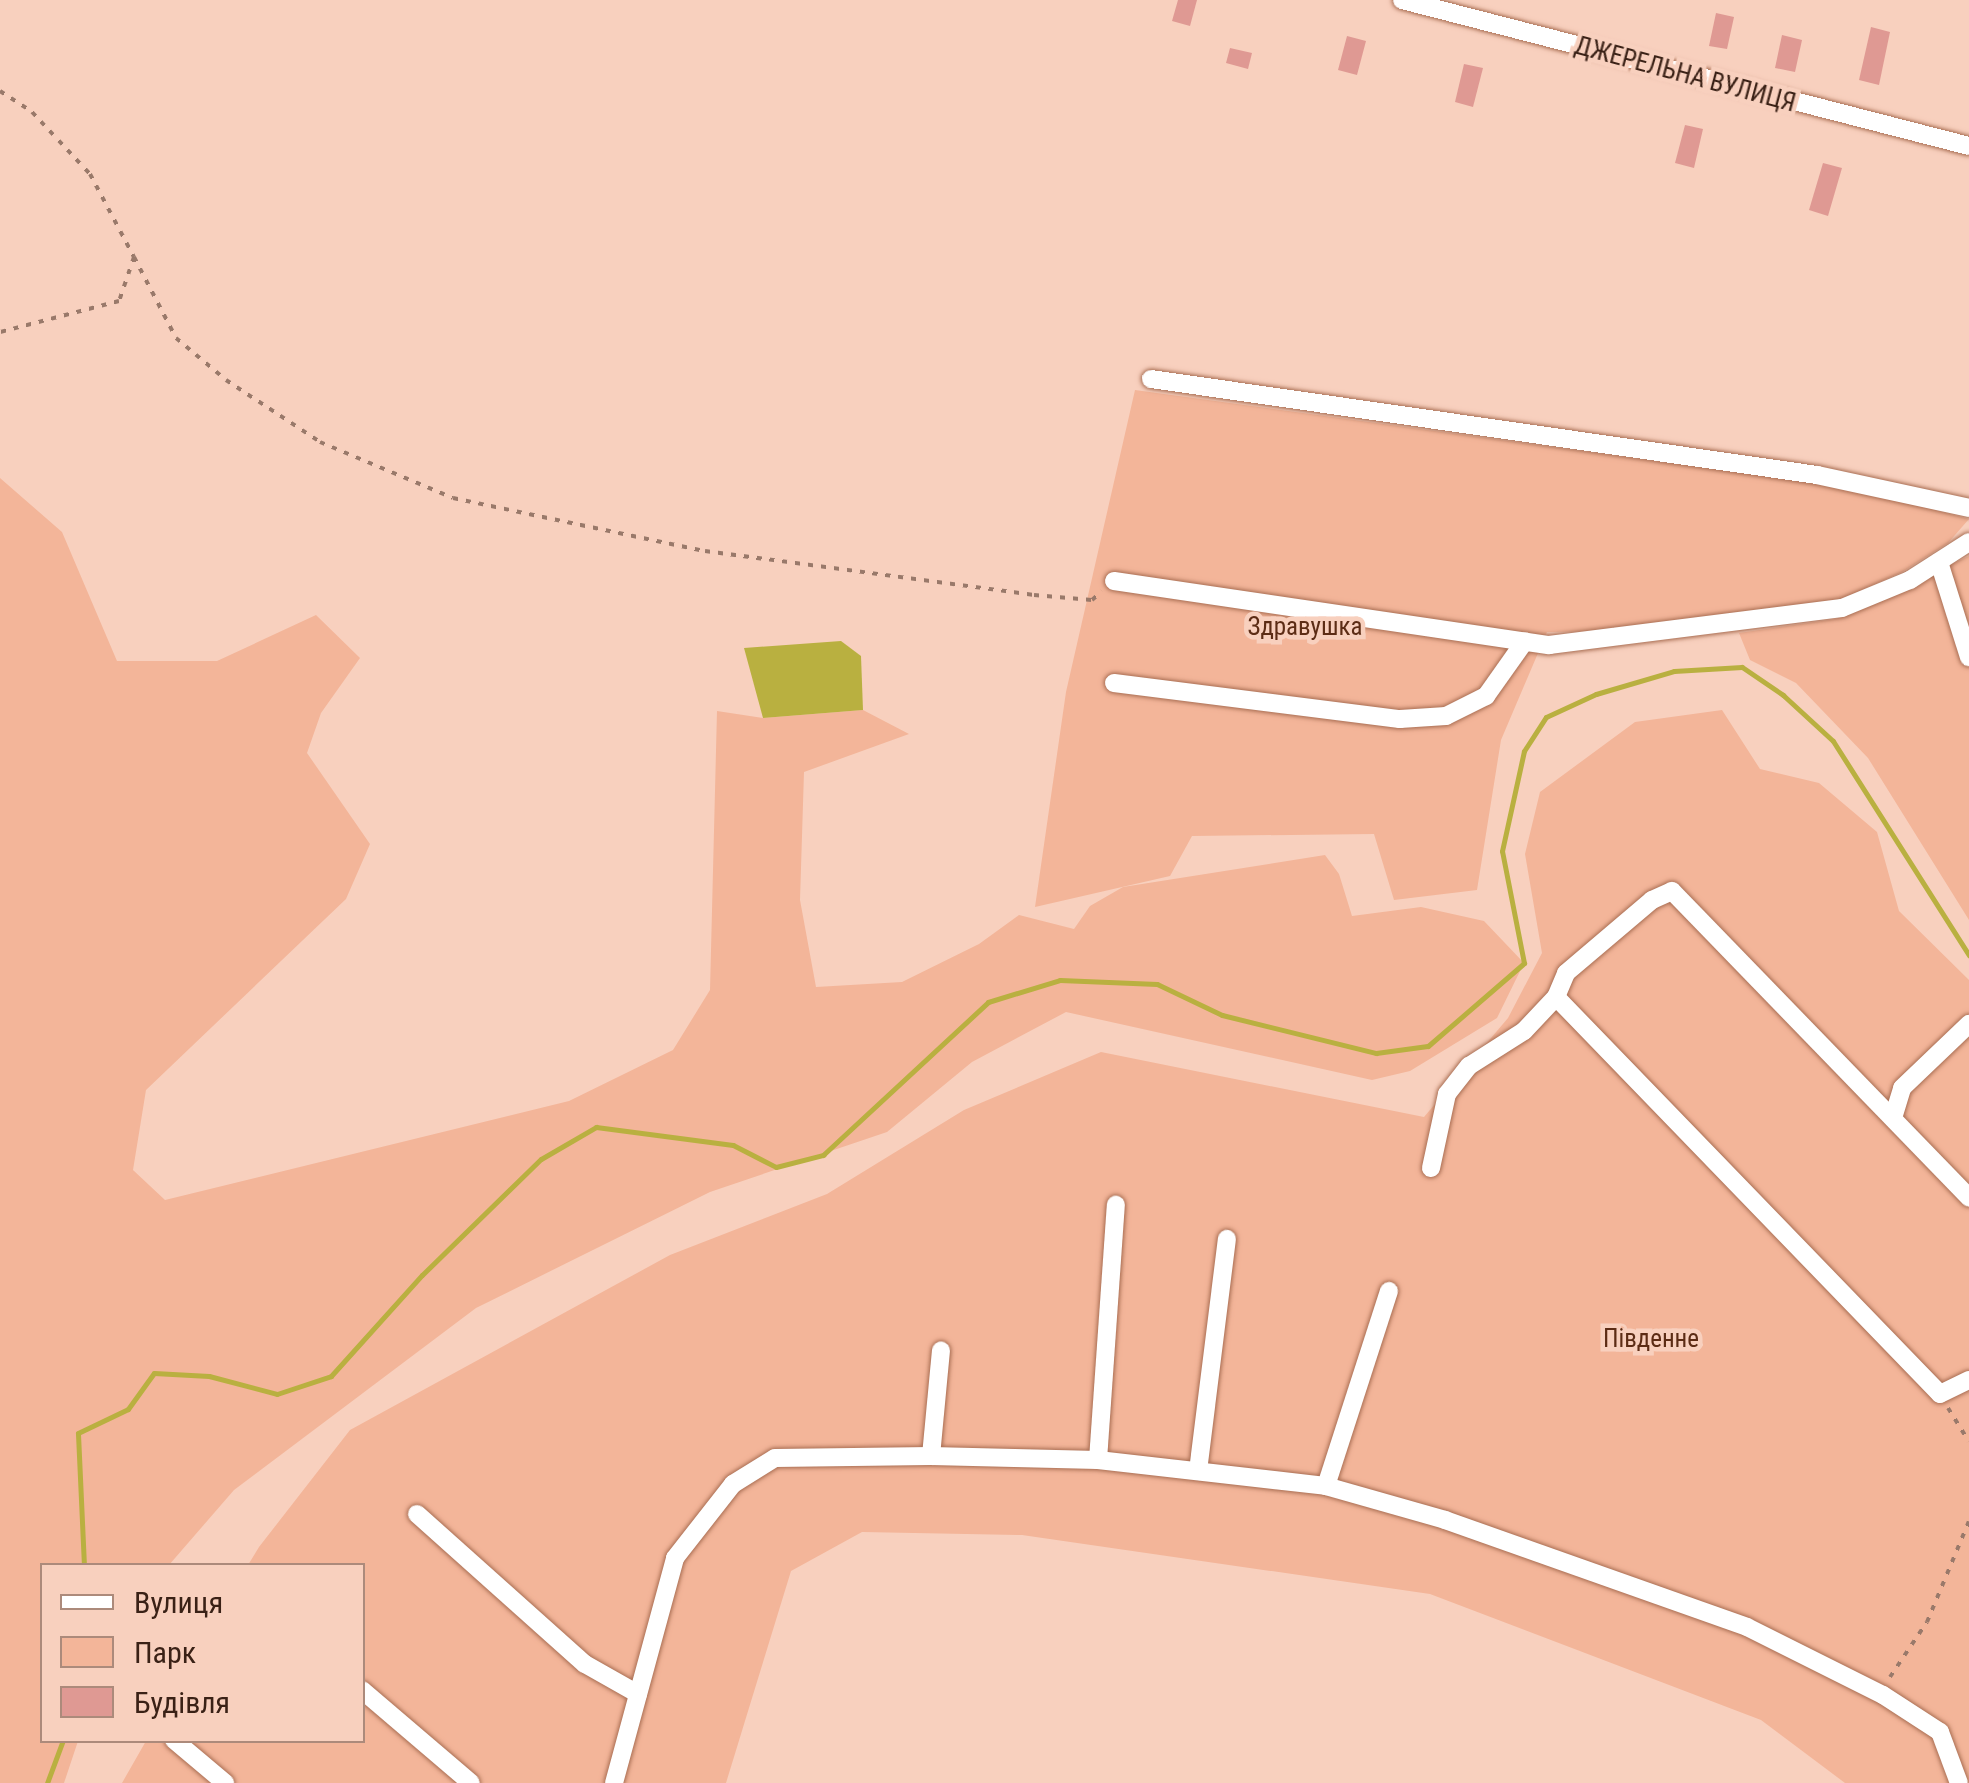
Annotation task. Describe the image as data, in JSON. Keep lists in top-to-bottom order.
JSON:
{
  "streets": {
    "street": ["ДЖЕРЕЛЬНА ВУЛИЦЯ"]
  },
  "parks": ["Здравушка", "Південне"],
  "legend": ["Вулиця", "Парк", "Будівля"]
}
